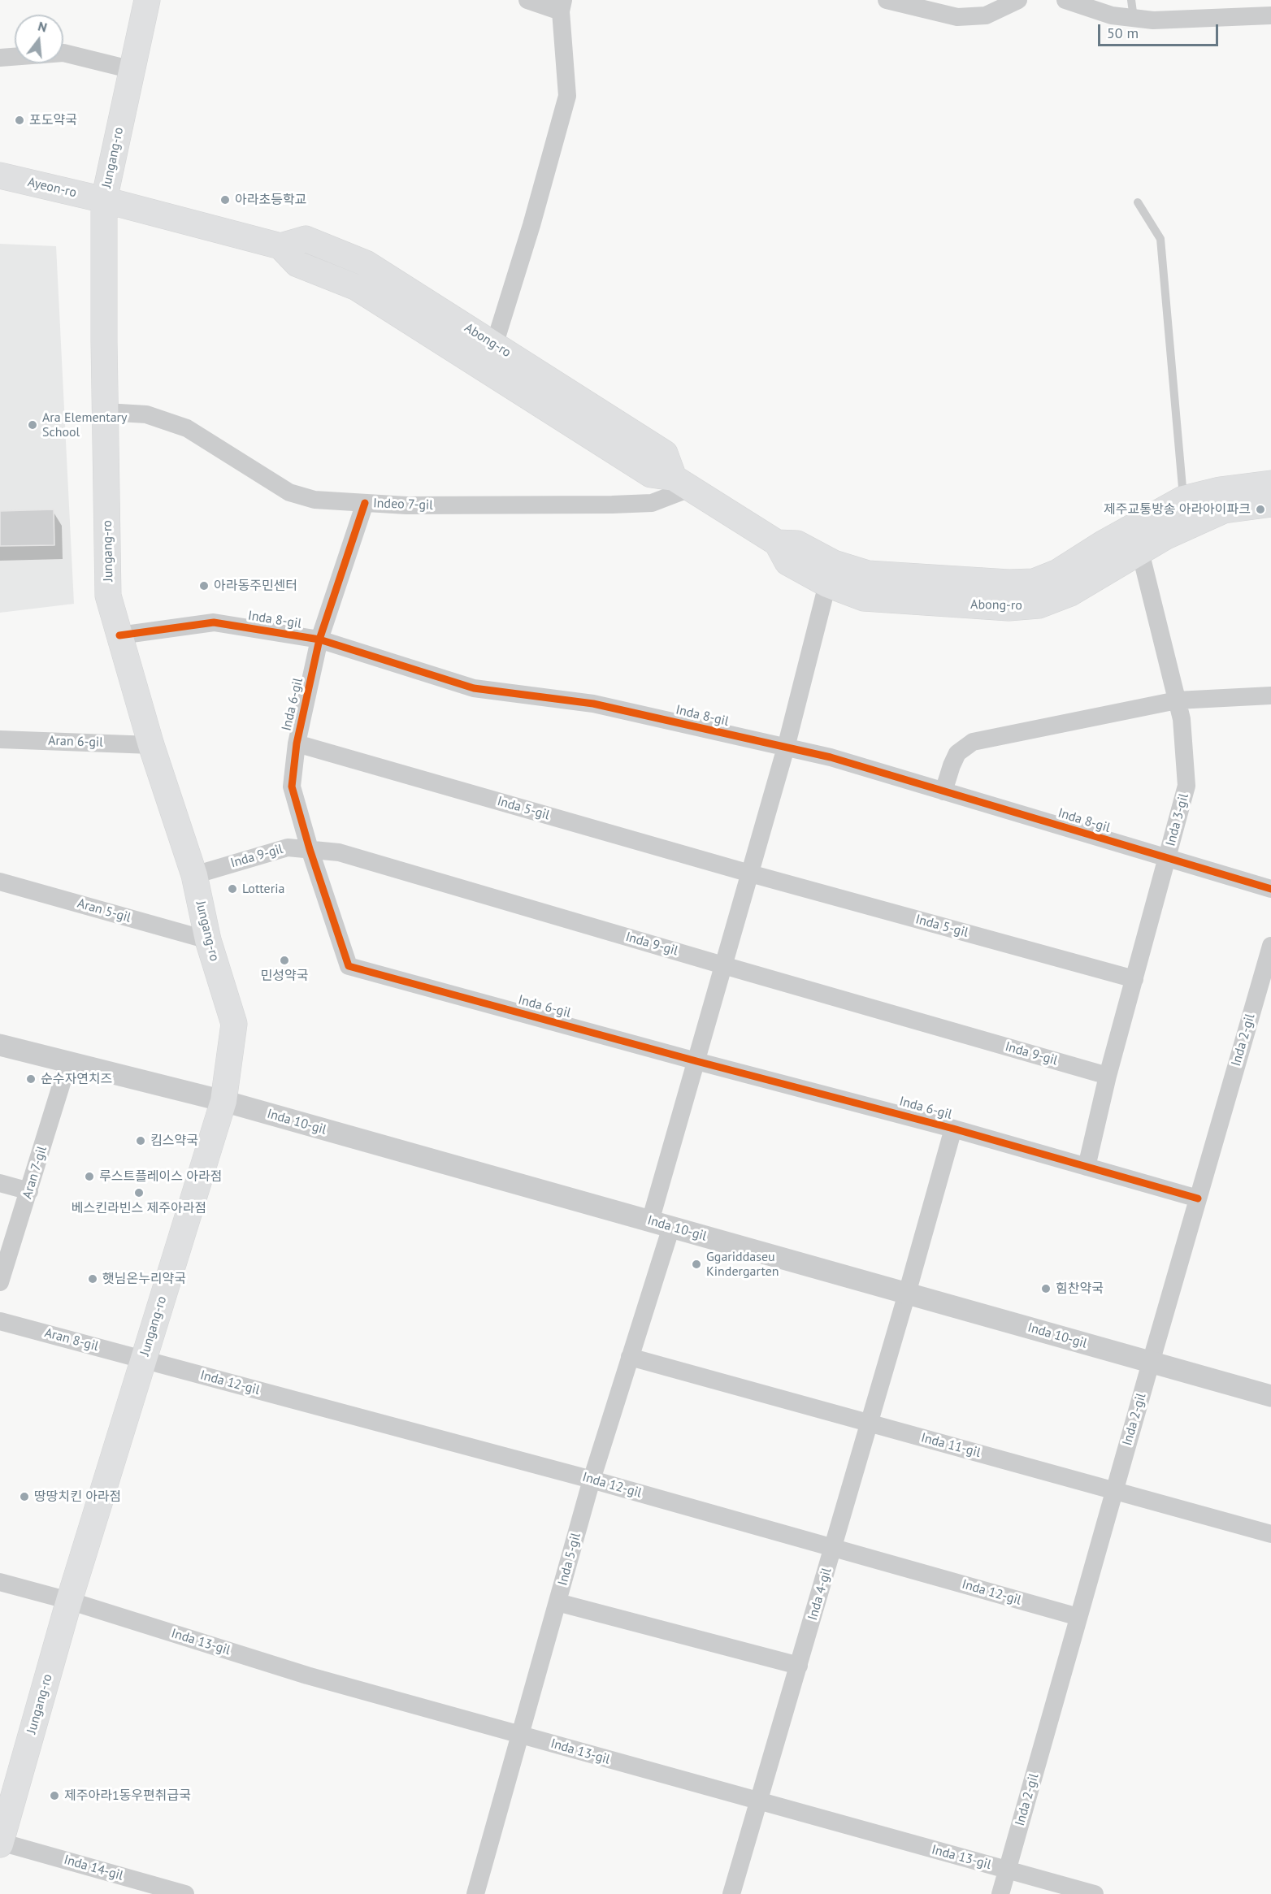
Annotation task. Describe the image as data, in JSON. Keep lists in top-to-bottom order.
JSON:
{
  "streets": {
    "main road": ["Jungang-ro", "Ayeon-ro", "Abong-ro"],
    "street": [
      "Indeo 7-gil",
      "Inda 8-gil",
      "Inda 6-gil",
      "Aran 6-gil",
      "Inda 5-gil",
      "Inda 3-gil",
      "Inda 9-gil",
      "Aran 5-gil",
      "Inda 2-gil",
      "Inda 10-gil",
      "Aran 7-gil",
      "Aran 8-gil",
      "Inda 12-gil",
      "Inda 11-gil",
      "Inda 4-gil",
      "Inda 13-gil",
      "Inda 14-gil"
    ]
  },
  "crossings": [
    ["Jungang-ro", "Ayeon-ro"],
    ["Jungang-ro", "Indeo 7-gil"],
    ["Jungang-ro", "Inda 8-gil"],
    ["Jungang-ro", "Aran 6-gil"],
    ["Jungang-ro", "Inda 9-gil"],
    ["Jungang-ro", "Aran 5-gil"],
    ["Jungang-ro", "Inda 10-gil"],
    ["Jungang-ro", "Aran 8-gil"],
    ["Jungang-ro", "Inda 12-gil"],
    ["Jungang-ro", "Inda 13-gil"],
    ["Jungang-ro", "Inda 14-gil"],
    ["Abong-ro", "Indeo 7-gil"],
    ["Abong-ro", "Inda 3-gil"],
    ["Indeo 7-gil", "Inda 6-gil"],
    ["Inda 8-gil", "Inda 6-gil"],
    ["Inda 8-gil", "Inda 3-gil"],
    ["Inda 6-gil", "Inda 5-gil"],
    ["Inda 6-gil", "Inda 3-gil"],
    ["Inda 6-gil", "Inda 9-gil"],
    ["Inda 6-gil", "Inda 2-gil"],
    ["Inda 6-gil", "Inda 4-gil"],
    ["Inda 5-gil", "Inda 3-gil"],
    ["Inda 5-gil", "Inda 10-gil"],
    ["Inda 5-gil", "Inda 12-gil"],
    ["Inda 5-gil", "Inda 11-gil"],
    ["Inda 5-gil", "Inda 13-gil"],
    ["Inda 3-gil", "Inda 9-gil"],
    ["Inda 2-gil", "Inda 10-gil"],
    ["Inda 2-gil", "Inda 12-gil"],
    ["Inda 2-gil", "Inda 11-gil"],
    ["Inda 2-gil", "Inda 13-gil"],
    ["Inda 10-gil", "Inda 4-gil"],
    ["Aran 8-gil", "Inda 12-gil"],
    ["Inda 12-gil", "Inda 4-gil"],
    ["Inda 11-gil", "Inda 4-gil"],
    ["Inda 4-gil", "Inda 13-gil"]
  ],
  "places": [
    "포도약국",
    "아라초등학교",
    "Ara Elementary School",
    "제주교통방송 아라아이파크",
    "아라동주민센터",
    "Lotteria",
    "민성약국",
    "순수자연치즈",
    "킴스약국",
    "루스트플레이스 아라점",
    "베스킨라빈스 제주아라점",
    "Ggariddaseu Kindergarten",
    "햇님온누리약국",
    "힘찬약국",
    "땅땅치킨 아라점",
    "제주아라1동우편취급국"
  ],
  "scale_bar": "50 m",
  "north": "top"
}
